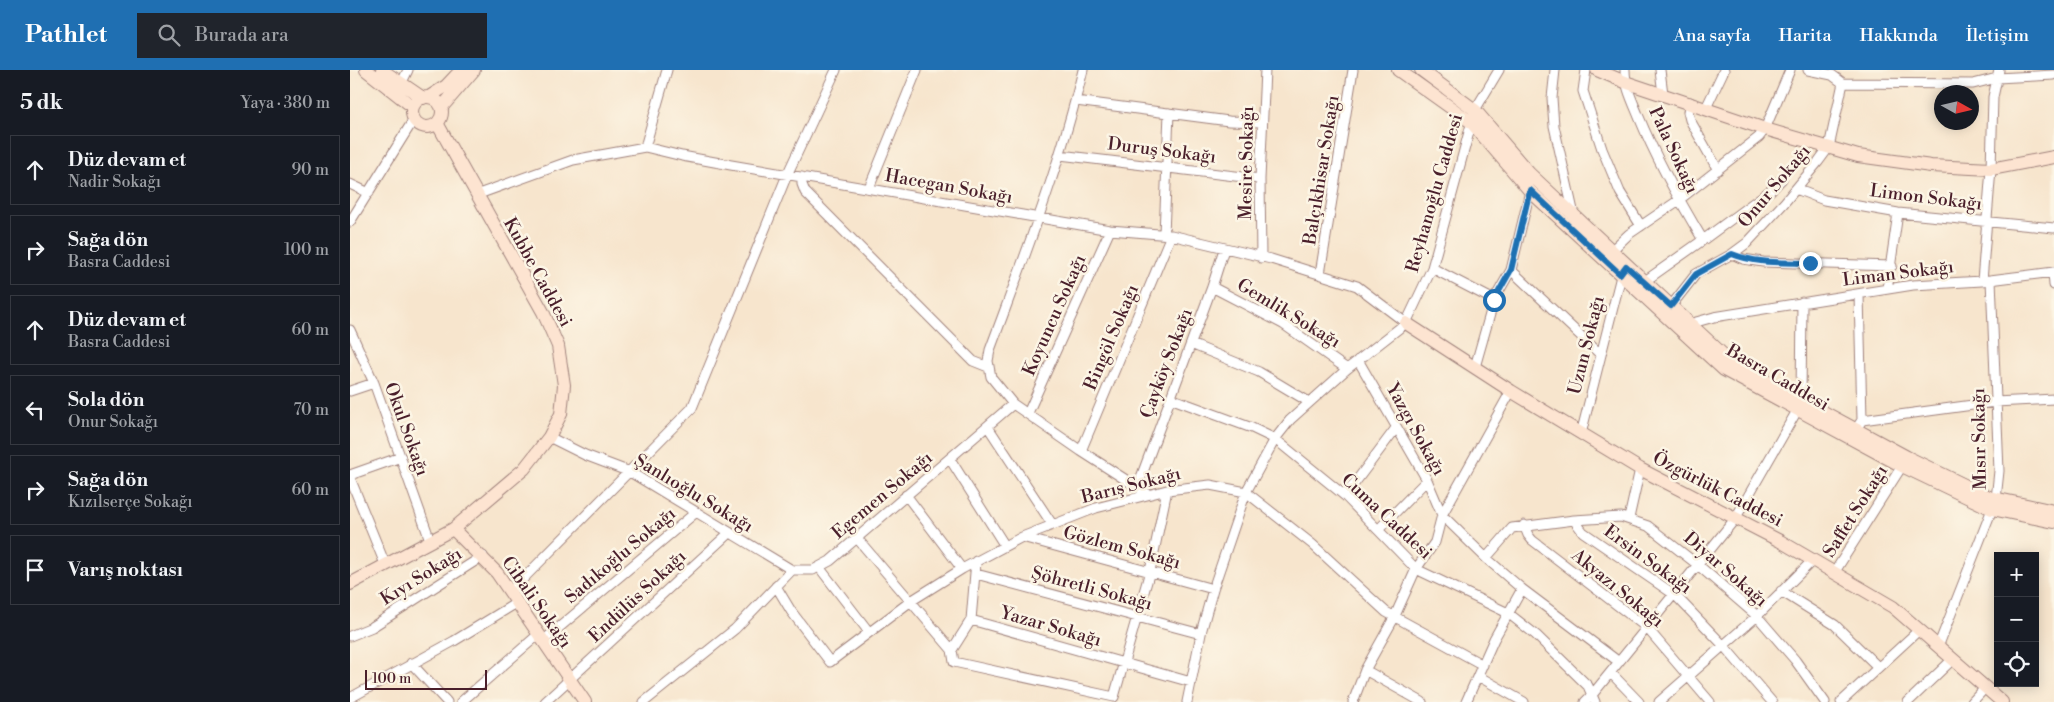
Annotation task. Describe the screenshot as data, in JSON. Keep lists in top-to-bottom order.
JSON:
{
  "streets": {
    "street": [
      "Duruş Sokağı",
      "Pala Sokağı",
      "Mesire Sokağı",
      "Balçıkhisar Sokağı",
      "Hacegan Sokağı",
      "Onur Sokağı",
      "Reyhanoğlu Caddesi",
      "Limon Sokağı",
      "Kubbe Caddesi",
      "Liman Sokağı",
      "Gemlik Sokağı",
      "Koyuncu Sokağı",
      "Bingöl Sokağı",
      "Uzun Sokağı",
      "Çayköy Sokağı",
      "Basra Caddesi",
      "Okul Sokağı",
      "Yazgı Sokağı",
      "Mısır Sokağı",
      "Barış Sokağı",
      "Özgürlük Caddesi",
      "Şanlıoğlu Sokağı",
      "Egemen Sokağı",
      "Saffet Sokağı",
      "Cuma Caddesi",
      "Gözlem Sokağı",
      "Sadıkoğlu Sokağı",
      "Ersin Sokağı",
      "Diyar Sokağı",
      "Kıyı Sokağı",
      "Şöhretli Sokağı",
      "Akyazı Sokağı",
      "Endülüs Sokağı",
      "Cibali Sokağı",
      "Yazar Sokağı"
    ]
  },
  "crossings": [
    ["Duruş Sokağı", "Mesire Sokağı"],
    ["Mesire Sokağı", "Hacegan Sokağı"],
    ["Balçıkhisar Sokağı", "Hacegan Sokağı"],
    ["Hacegan Sokağı", "Reyhanoğlu Caddesi"],
    ["Hacegan Sokağı", "Kubbe Caddesi"],
    ["Hacegan Sokağı", "Koyuncu Sokağı"],
    ["Hacegan Sokağı", "Bingöl Sokağı"],
    ["Hacegan Sokağı", "Çayköy Sokağı"],
    ["Hacegan Sokağı", "Özgürlük Caddesi"],
    ["Onur Sokağı", "Limon Sokağı"],
    ["Onur Sokağı", "Basra Caddesi"],
    ["Reyhanoğlu Caddesi", "Gemlik Sokağı"],
    ["Reyhanoğlu Caddesi", "Basra Caddesi"],
    ["Reyhanoğlu Caddesi", "Yazgı Sokağı"],
    ["Reyhanoğlu Caddesi", "Barış Sokağı"],
    ["Reyhanoğlu Caddesi", "Özgürlük Caddesi"],
    ["Reyhanoğlu Caddesi", "Cuma Caddesi"],
    ["Reyhanoğlu Caddesi", "Gözlem Sokağı"],
    ["Reyhanoğlu Caddesi", "Şöhretli Sokağı"],
    ["Reyhanoğlu Caddesi", "Yazar Sokağı"],
    ["Limon Sokağı", "Mısır Sokağı"],
    ["Kubbe Caddesi", "Okul Sokağı"],
    ["Kubbe Caddesi", "Şanlıoğlu Sokağı"],
    ["Kubbe Caddesi", "Cibali Sokağı"],
    ["Liman Sokağı", "Basra Caddesi"],
    ["Liman Sokağı", "Mısır Sokağı"],
    ["Gemlik Sokağı", "Çayköy Sokağı"],
    ["Uzun Sokağı", "Basra Caddesi"],
    ["Uzun Sokağı", "Özgürlük Caddesi"],
    ["Çayköy Sokağı", "Cuma Caddesi"],
    ["Basra Caddesi", "Mısır Sokağı"],
    ["Basra Caddesi", "Saffet Sokağı"],
    ["Mısır Sokağı", "Özgürlük Caddesi"],
    ["Barış Sokağı", "Gözlem Sokağı"],
    ["Özgürlük Caddesi", "Saffet Sokağı"],
    ["Şanlıoğlu Sokağı", "Egemen Sokağı"],
    ["Şanlıoğlu Sokağı", "Sadıkoğlu Sokağı"],
    ["Şanlıoğlu Sokağı", "Endülüs Sokağı"],
    ["Sadıkoğlu Sokağı", "Cibali Sokağı"],
    ["Ersin Sokağı", "Diyar Sokağı"],
    ["Kıyı Sokağı", "Cibali Sokağı"],
    ["Endülüs Sokağı", "Cibali Sokağı"]
  ],
  "scale_bar": "100 m",
  "north": "right",
  "page": {
    "header": "Pathlet",
    "search": "Burada ara",
    "nav": [
      "Ana sayfa",
      "Harita",
      "Hakkında",
      "İletişim"
    ],
    "heading": ["5 dk", "Yaya · 380 m"],
    "list": [
      ["Düz devam et", "Nadir Sokağı", "90 m"],
      ["Sağa dön", "Basra Caddesi", "100 m"],
      ["Düz devam et", "Basra Caddesi", "60 m"],
      ["Sola dön", "Onur Sokağı", "70 m"],
      ["Sağa dön", "Kızılserçe Sokağı", "60 m"],
      "Varış noktası"
    ],
    "map_buttons": ["+", "−"],
    "scale": "100 m"
  }
}
